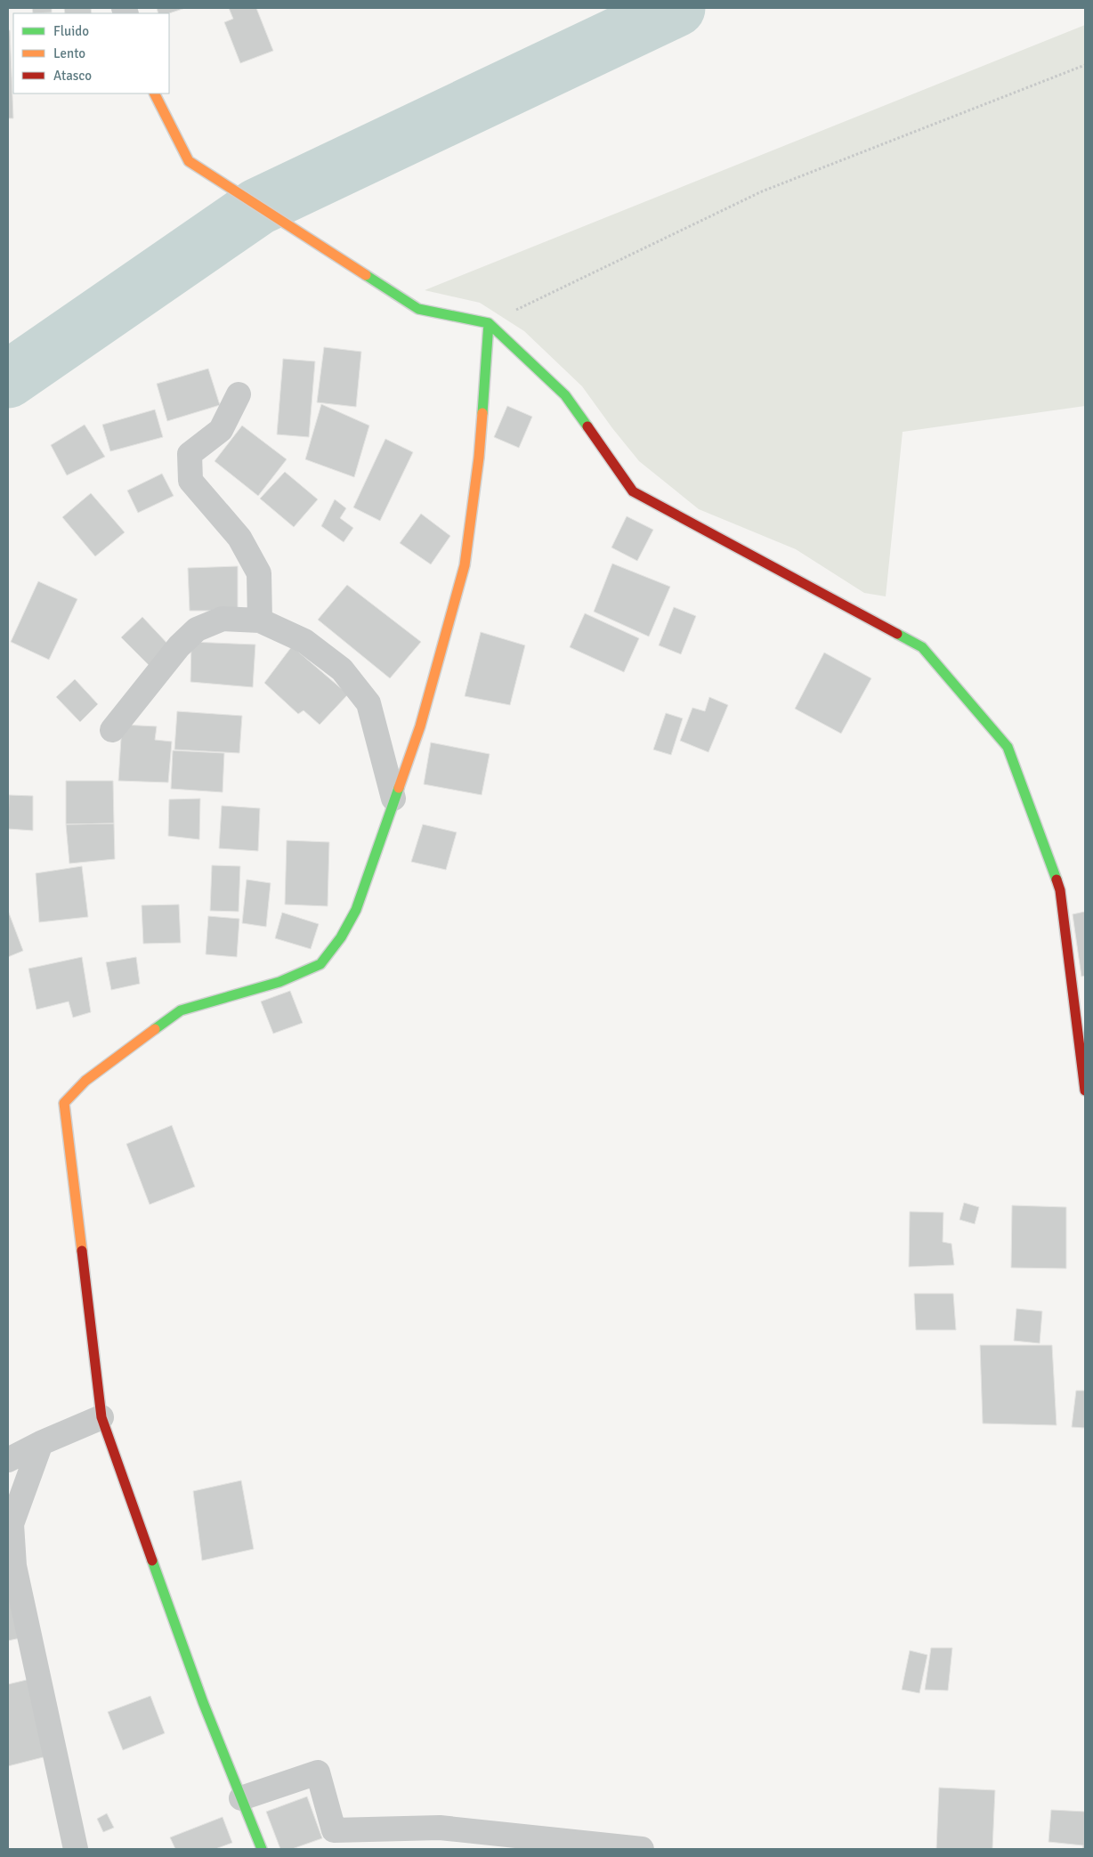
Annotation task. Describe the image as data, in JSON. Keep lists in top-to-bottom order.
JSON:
{
  "legend": ["Fluido", "Lento", "Atasco"]
}
